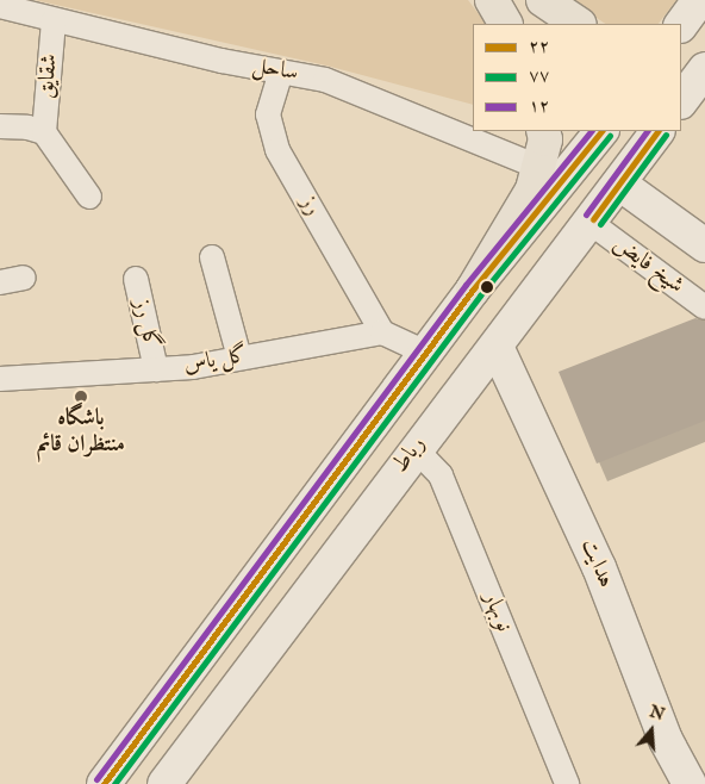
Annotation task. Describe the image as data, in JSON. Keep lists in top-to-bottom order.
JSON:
{
  "streets": {
    "main road": ["رباط", "هدایت"],
    "street": [
      "ساحل",
      "شقایق",
      "رز",
      "شیخ فایض",
      "گل رز",
      "گل یاس",
      "نوبهار"
    ]
  },
  "crossings": [
    ["ساحل", "شقایق"],
    ["ساحل", "رز"],
    ["رز", "گل یاس"],
    ["شیخ فایض", "رباط"],
    ["گل رز", "گل یاس"],
    ["رباط", "هدایت"],
    ["رباط", "نوبهار"]
  ],
  "places": ["باشگاه منتظران قائم"],
  "lines": ["transit line ۲۲", "transit line ۱۲", "transit line ۷۷"],
  "legend": ["۲۲", "۷۷", "۱۲"],
  "north": "top"
}
